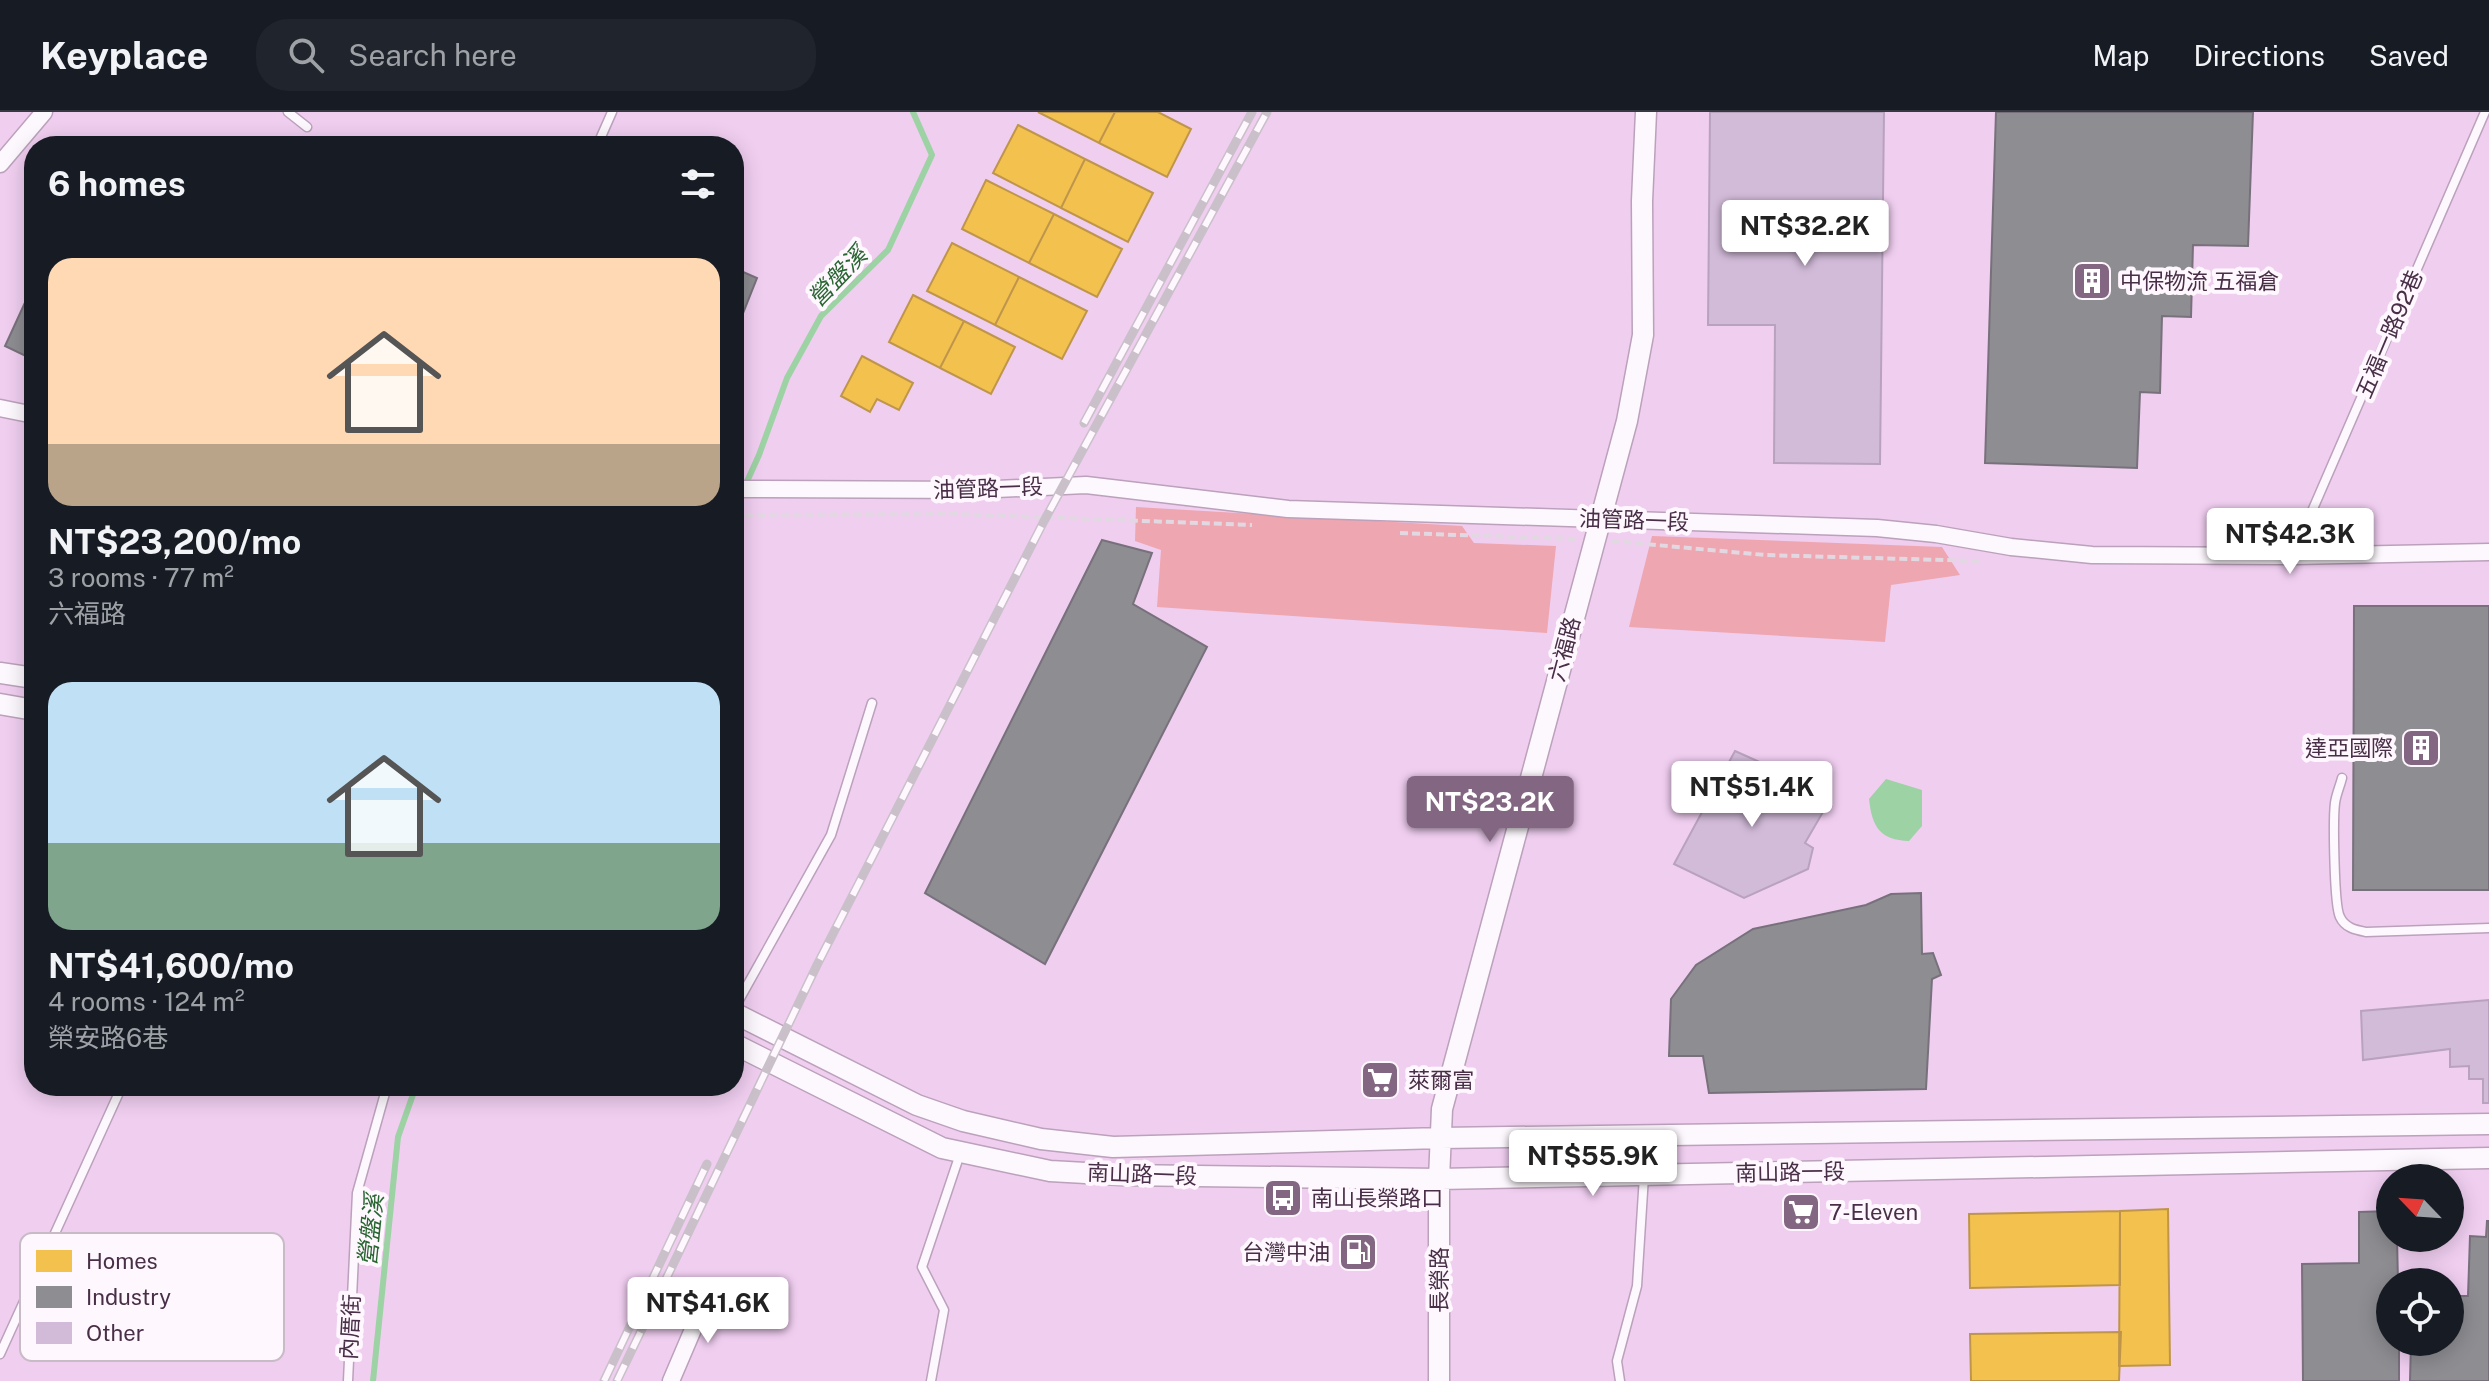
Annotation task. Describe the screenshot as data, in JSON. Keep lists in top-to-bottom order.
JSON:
{
  "streets": {
    "street": [
      "油管路一段",
      "六福路",
      "南山路一段",
      "長榮路"
    ],
    "lane": ["五福一路92巷", "內厝街"]
  },
  "crossings": [
    ["五福一路92巷", "油管路一段"],
    ["油管路一段", "六福路"],
    ["六福路", "南山路一段"],
    ["六福路", "長榮路"],
    ["南山路一段", "長榮路"]
  ],
  "water": ["營盤溪"],
  "places": {
    "building": ["中保物流 五福倉", "達亞國際"],
    "supermarket": ["萊爾富", "7-Eleven"],
    "bus stop": ["南山長榮路口"],
    "fuel station": ["台灣中油"]
  },
  "legend": ["Homes", "Industry", "Other"],
  "north": "top left",
  "page": {
    "header": "Keyplace",
    "search": "Search here",
    "nav": ["Map", "Directions", "Saved"],
    "heading": "6 homes",
    "price": [
      "NT$32.2K",
      "NT$42.3K",
      "NT$51.4K",
      "NT$23.2K",
      "NT$55.9K",
      "NT$41.6K"
    ],
    "list": [
      {
        "name": "NT$23,200/mo",
        "note": "3 rooms · 77 m² · 六福路"
      },
      {
        "name": "NT$41,600/mo",
        "note": "4 rooms · 124 m² · 榮安路6巷"
      }
    ]
  }
}
